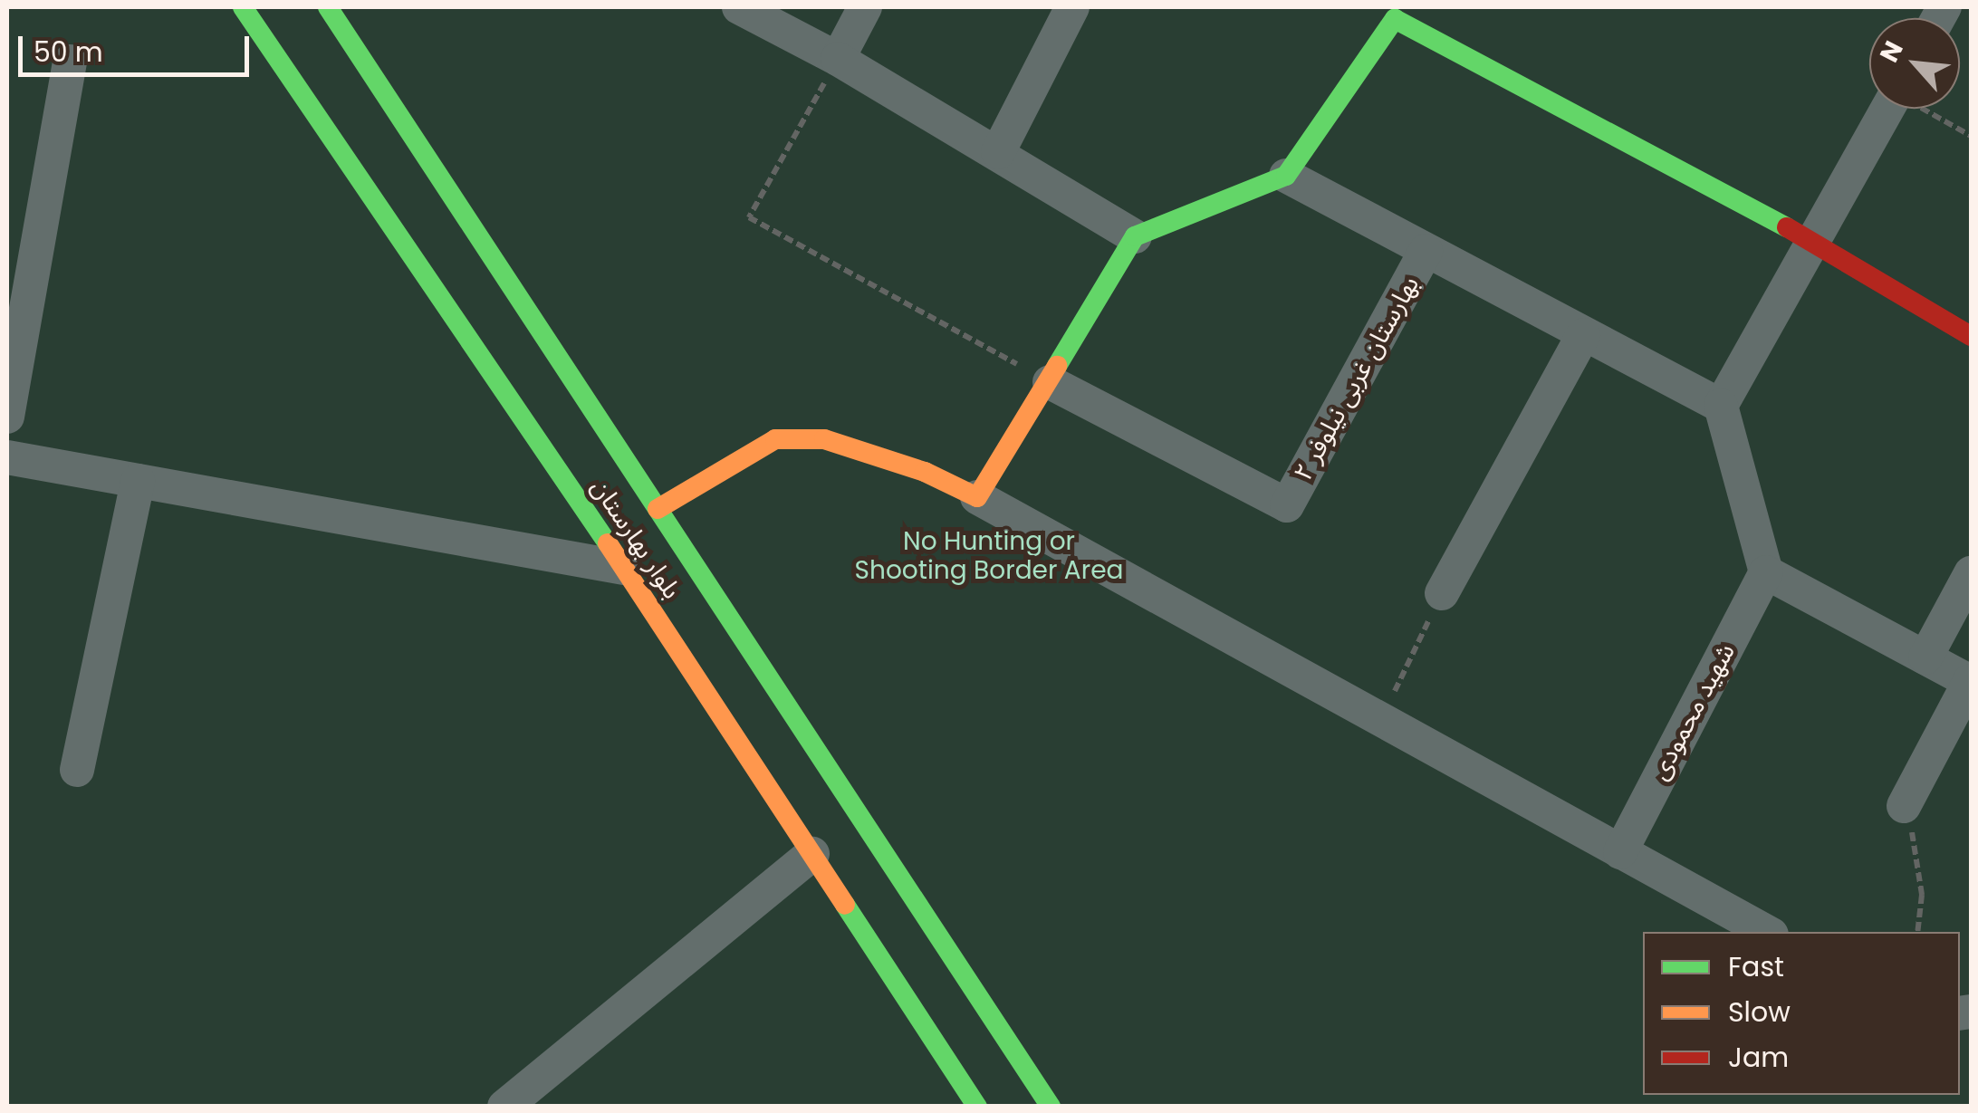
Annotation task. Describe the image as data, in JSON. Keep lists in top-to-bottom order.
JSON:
{
  "streets": {
    "main road": ["بلوار بهارستان"],
    "street": ["بهارستان غربی نیلوفر ۲", "شهید محمودی"]
  },
  "parks": ["No Hunting or Shooting Border Area"],
  "legend": ["Fast", "Slow", "Jam"],
  "scale_bar": "50 m",
  "north": "top left"
}
